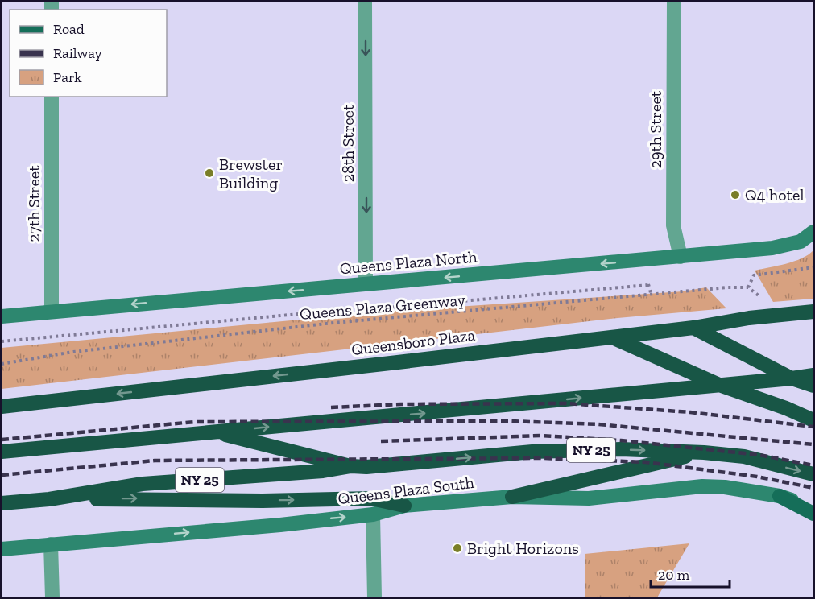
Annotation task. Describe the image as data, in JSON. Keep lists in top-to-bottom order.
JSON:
{
  "streets": {
    "highway": ["Queensboro Plaza", "NY 25"],
    "main road": ["Queens Plaza North", "Queens Plaza South"],
    "street": ["29th Street", "28th Street", "27th Street"],
    "path": ["Queens Plaza Greenway"]
  },
  "crossings": [
    ["29th Street", "Queens Plaza North"],
    ["28th Street", "Queens Plaza North"],
    ["27th Street", "Queens Plaza North"]
  ],
  "one_way": ["28th Street", "Queens Plaza North", "Queens Plaza South"],
  "places": ["Brewster Building", "Q4 hotel", "Bright Horizons"],
  "legend": ["Road", "Railway", "Park"],
  "scale_bar": "20 m"
}
